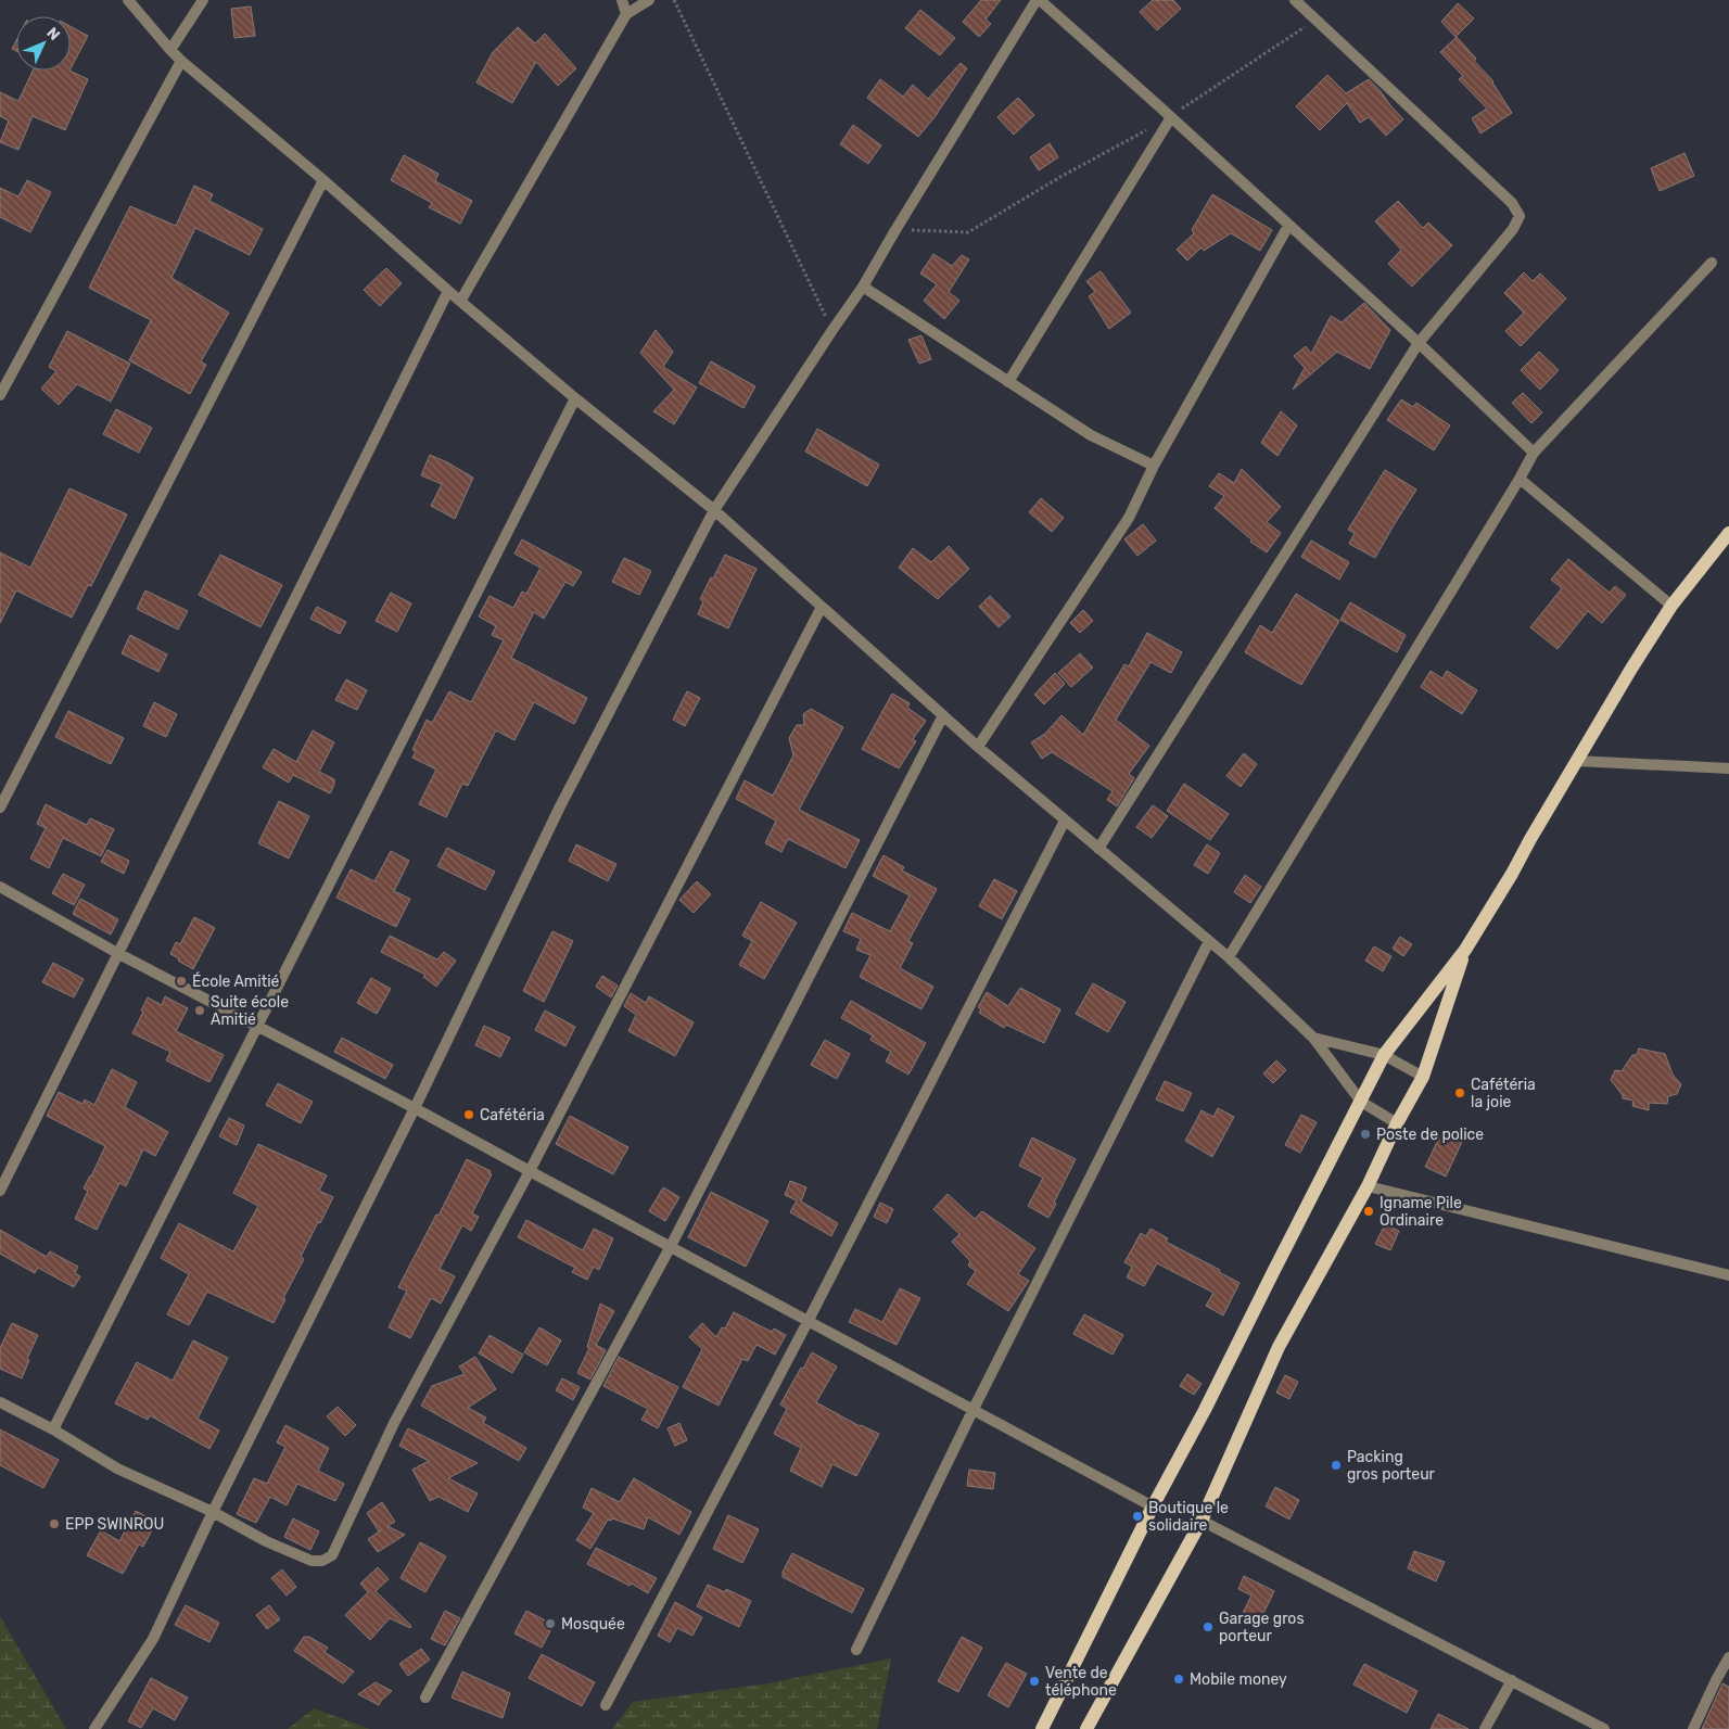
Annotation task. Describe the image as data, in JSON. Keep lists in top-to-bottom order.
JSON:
{
  "places": [
    "École Amitié",
    "Suite école Amitié",
    "Cafétéria la joie",
    "Cafétéria",
    "Poste de police",
    "Igname Pile Ordinaire",
    "Packing gros porteur",
    "Boutique le solidaire",
    "EPP SWINROU",
    "Mosquée",
    "Garage gros porteur",
    "Mobile money",
    "Vente de téléphone"
  ],
  "north": "top right"
}
